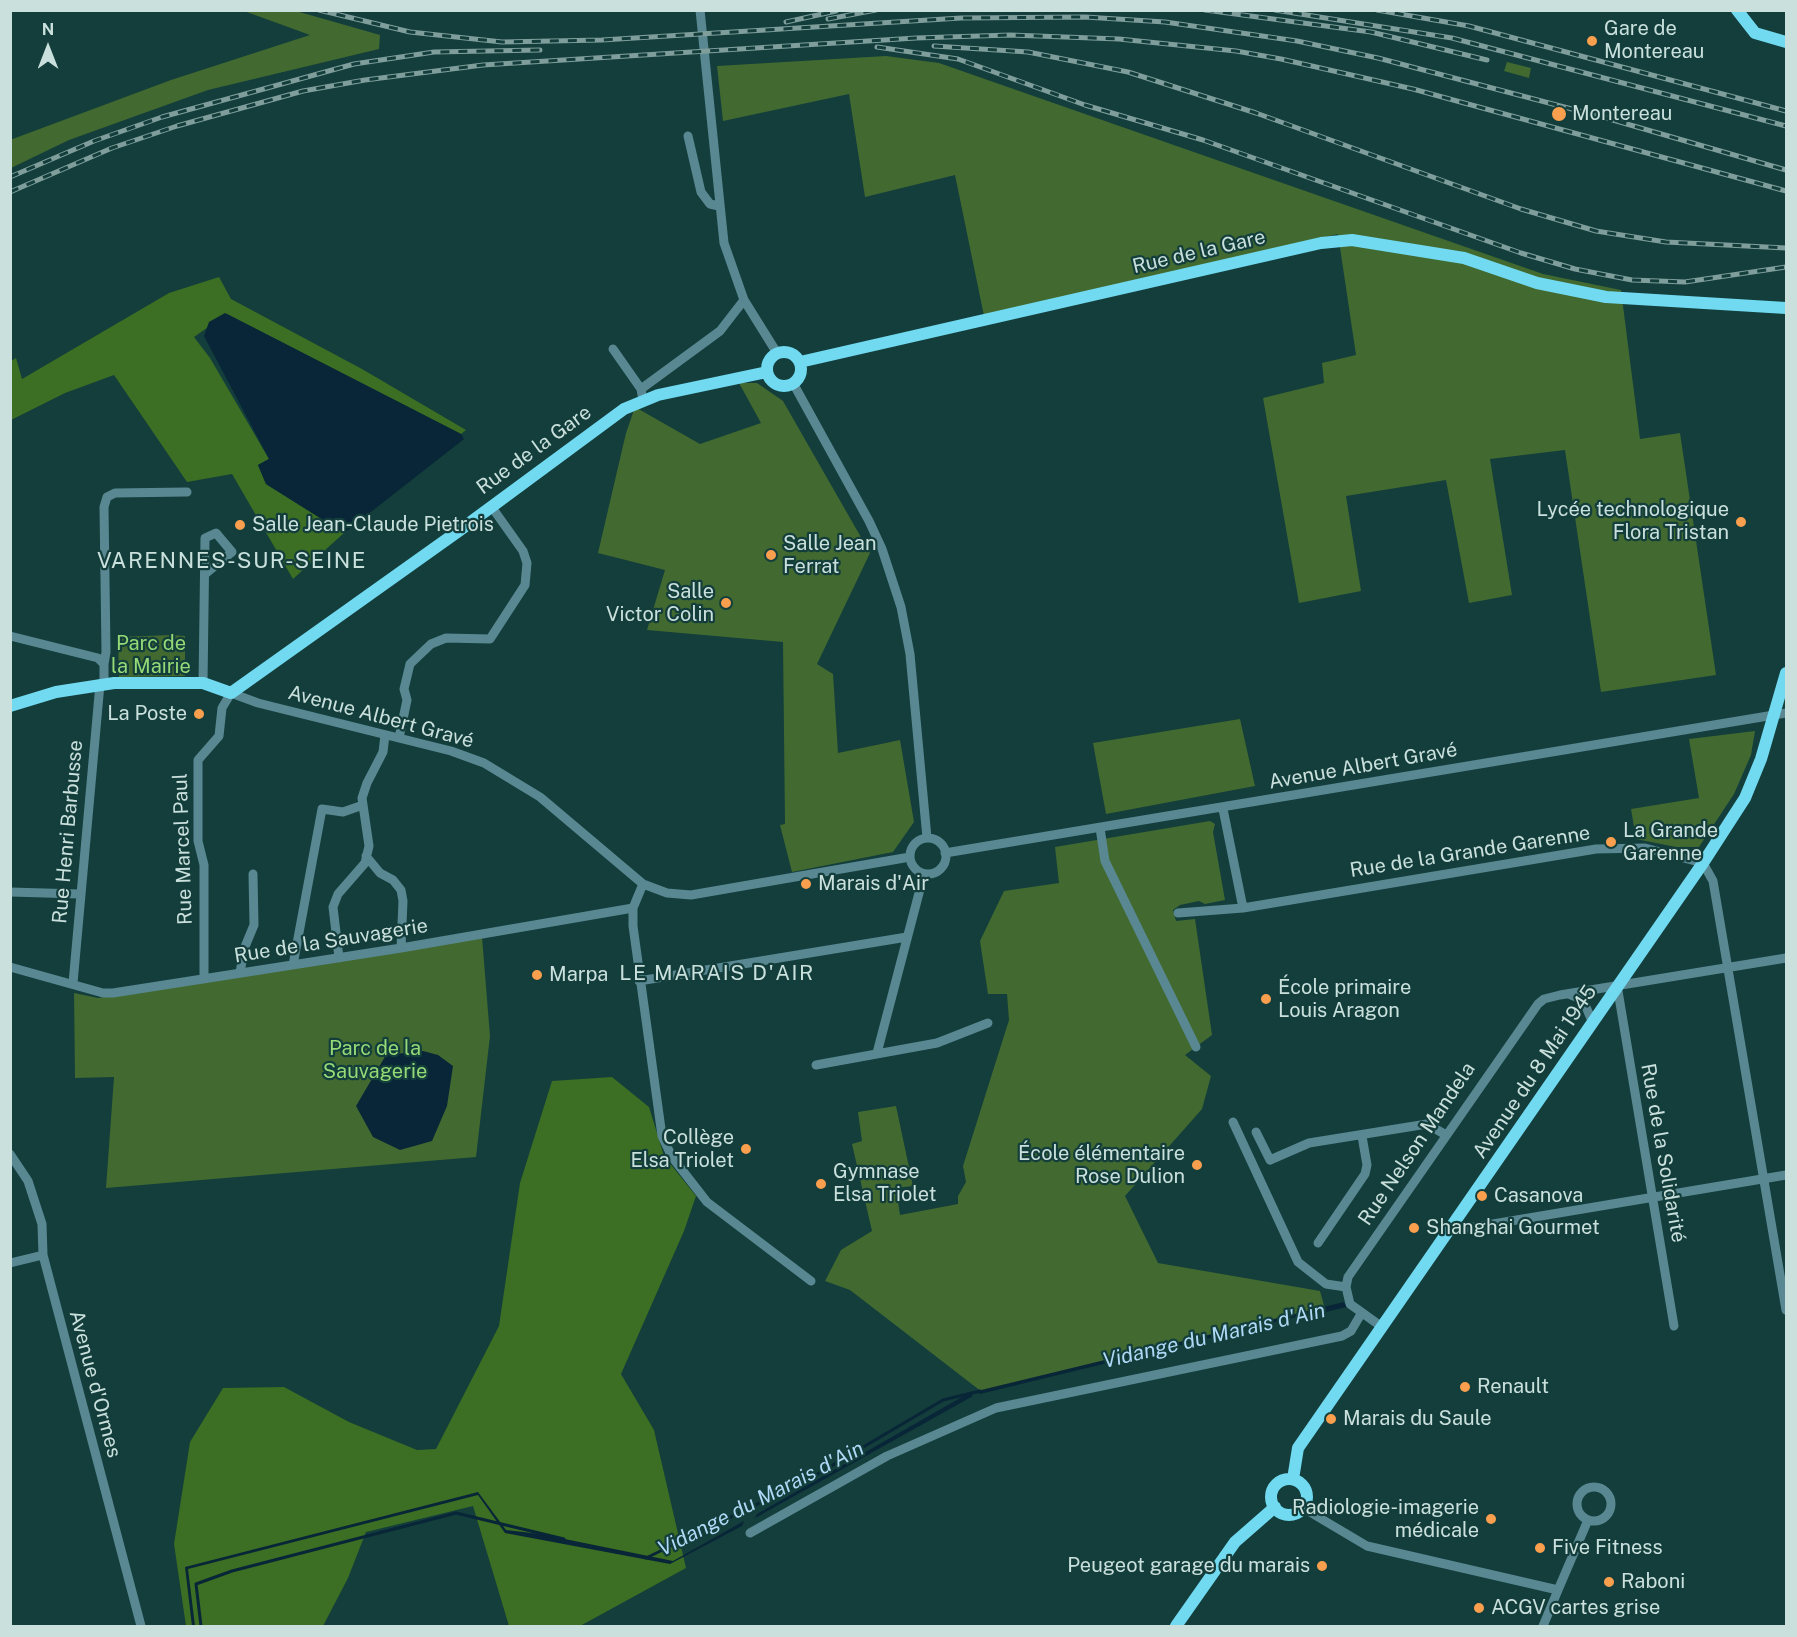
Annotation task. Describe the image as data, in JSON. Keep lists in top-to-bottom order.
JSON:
{
  "streets": {
    "main road": ["Rue de la Gare", "Avenue du 8 Mai 1945"],
    "street": [
      "Avenue Albert Gravé",
      "Rue Henri Barbusse",
      "Rue Marcel Paul",
      "Rue de la Grande Garenne",
      "Rue de la Sauvagerie",
      "Rue Nelson Mandela",
      "Rue de la Solidarité",
      "Avenue d'Ormes"
    ]
  },
  "crossings": [
    ["Rue de la Gare", "Avenue Albert Gravé"],
    ["Rue de la Gare", "Rue Marcel Paul"],
    ["Avenue Albert Gravé", "Rue Marcel Paul"],
    ["Avenue Albert Gravé", "Avenue du 8 Mai 1945"],
    ["Rue Henri Barbusse", "Rue de la Sauvagerie"],
    ["Rue Marcel Paul", "Rue de la Sauvagerie"],
    ["Rue de la Grande Garenne", "Avenue du 8 Mai 1945"],
    ["Avenue du 8 Mai 1945", "Rue Nelson Mandela"],
    ["Avenue du 8 Mai 1945", "Rue de la Solidarité"],
    ["Rue Nelson Mandela", "Rue de la Solidarité"]
  ],
  "districts": ["VARENNES-SUR-SEINE", "LE MARAIS D'AIR"],
  "water": ["Vidange du Marais d'Ain"],
  "parks": ["Parc de la Mairie", "Parc de la Sauvagerie"],
  "places": [
    "Gare de Montereau",
    "Montereau",
    "Lycée technologique Flora Tristan",
    "Salle Jean-Claude Pietrois",
    "Salle Jean Ferrat",
    "Salle Victor Colin",
    "La Poste",
    "La Grande Garenne",
    "Marais d'Air",
    "Marpa",
    "École primaire Louis Aragon",
    "Collège Elsa Triolet",
    "École élémentaire Rose Dulion",
    "Gymnase Elsa Triolet",
    "Casanova",
    "Shanghai Gourmet",
    "Renault",
    "Marais du Saule",
    "Radiologie-imagerie médicale",
    "Five Fitness",
    "Peugeot garage du marais",
    "Raboni",
    "ACGV cartes grise"
  ],
  "north": "top"
}
